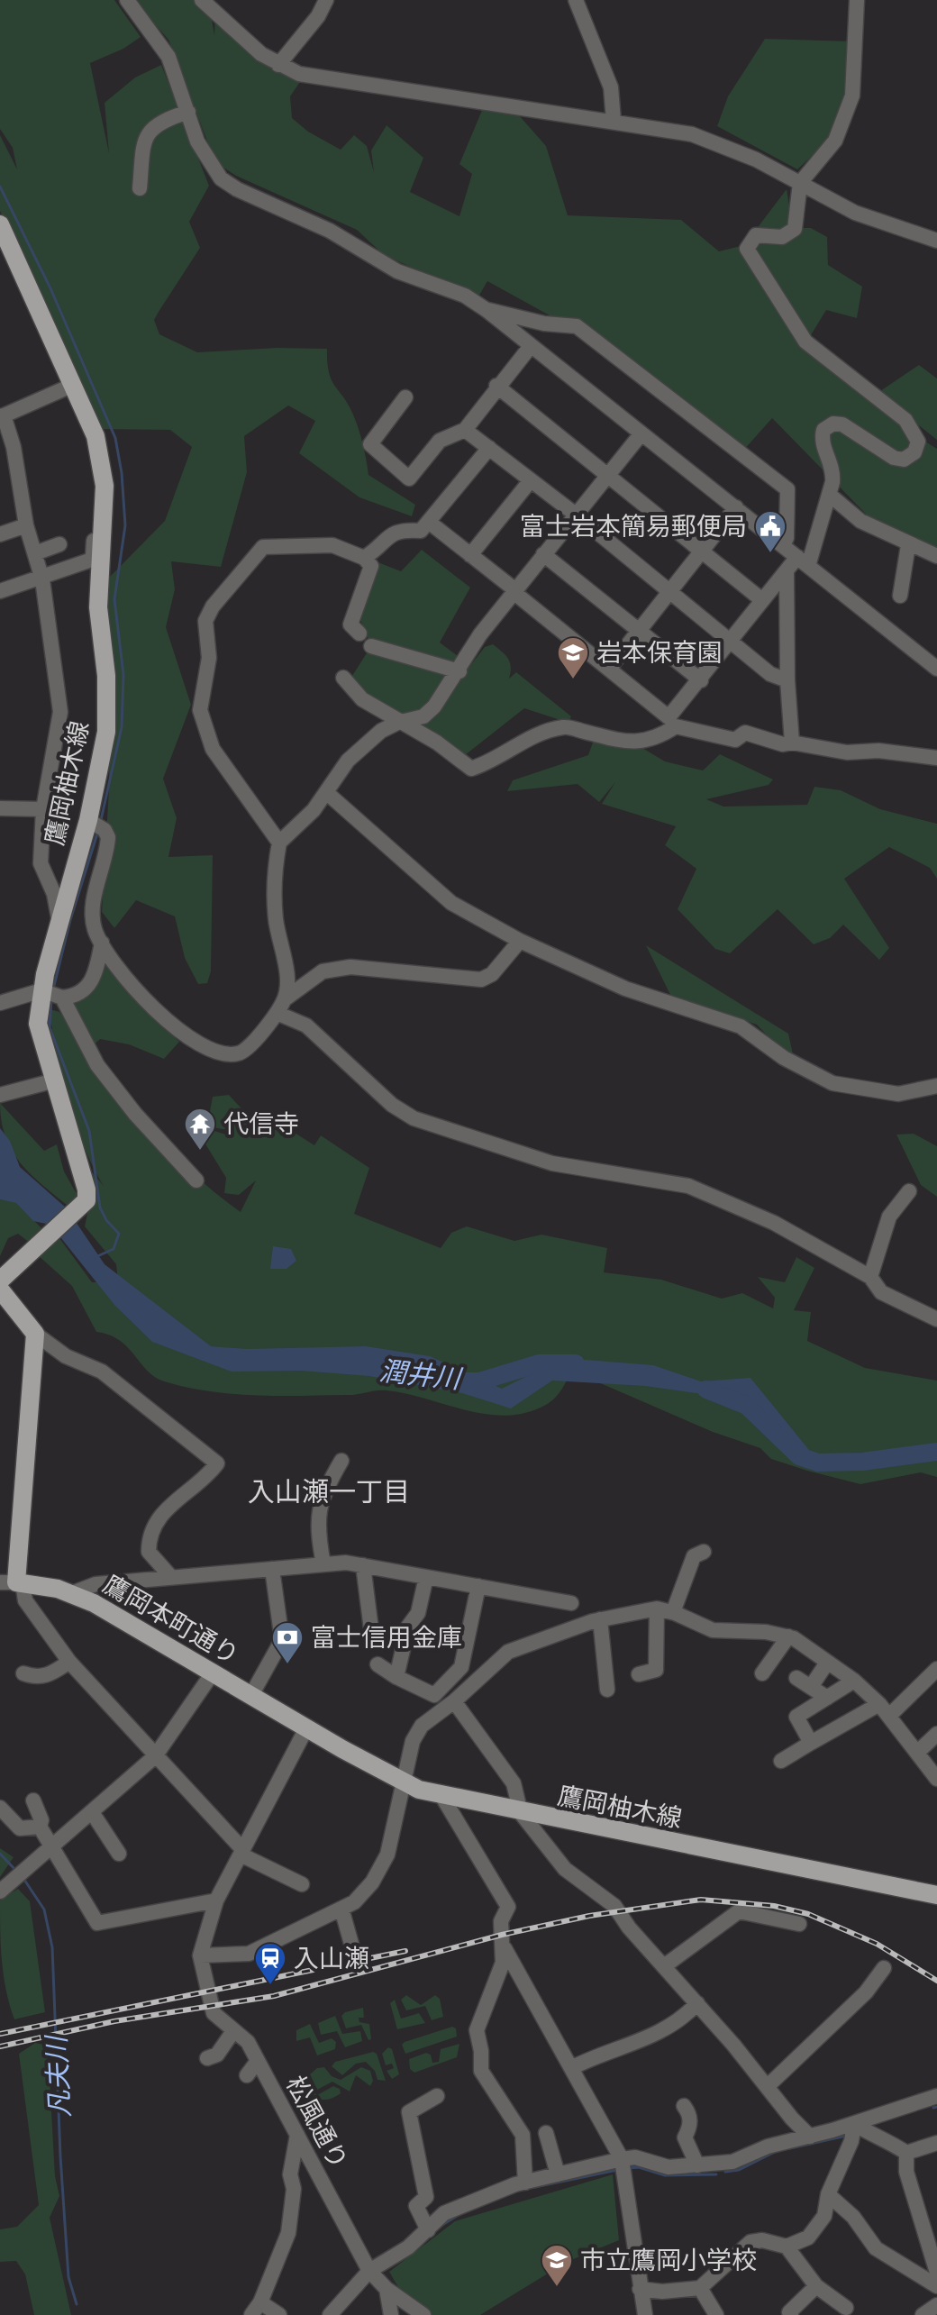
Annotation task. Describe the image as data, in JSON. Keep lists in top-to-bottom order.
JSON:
{
  "streets": {
    "main road": ["鷹岡柚木線", "鷹岡本町通り"],
    "street": ["松風通り"]
  },
  "crossings": [
    ["鷹岡柚木線", "鷹岡本町通り"]
  ],
  "districts": ["入山瀬一丁目"],
  "water": ["潤井川", "凡夫川"],
  "places": {
    "public building": ["富士岩本簡易郵便局"],
    "school or university": ["岩本保育園", "市立鷹岡小学校"],
    "temple": ["代信寺"],
    "bank": ["富士信用金庫"],
    "station": ["入山瀬"]
  }
}
